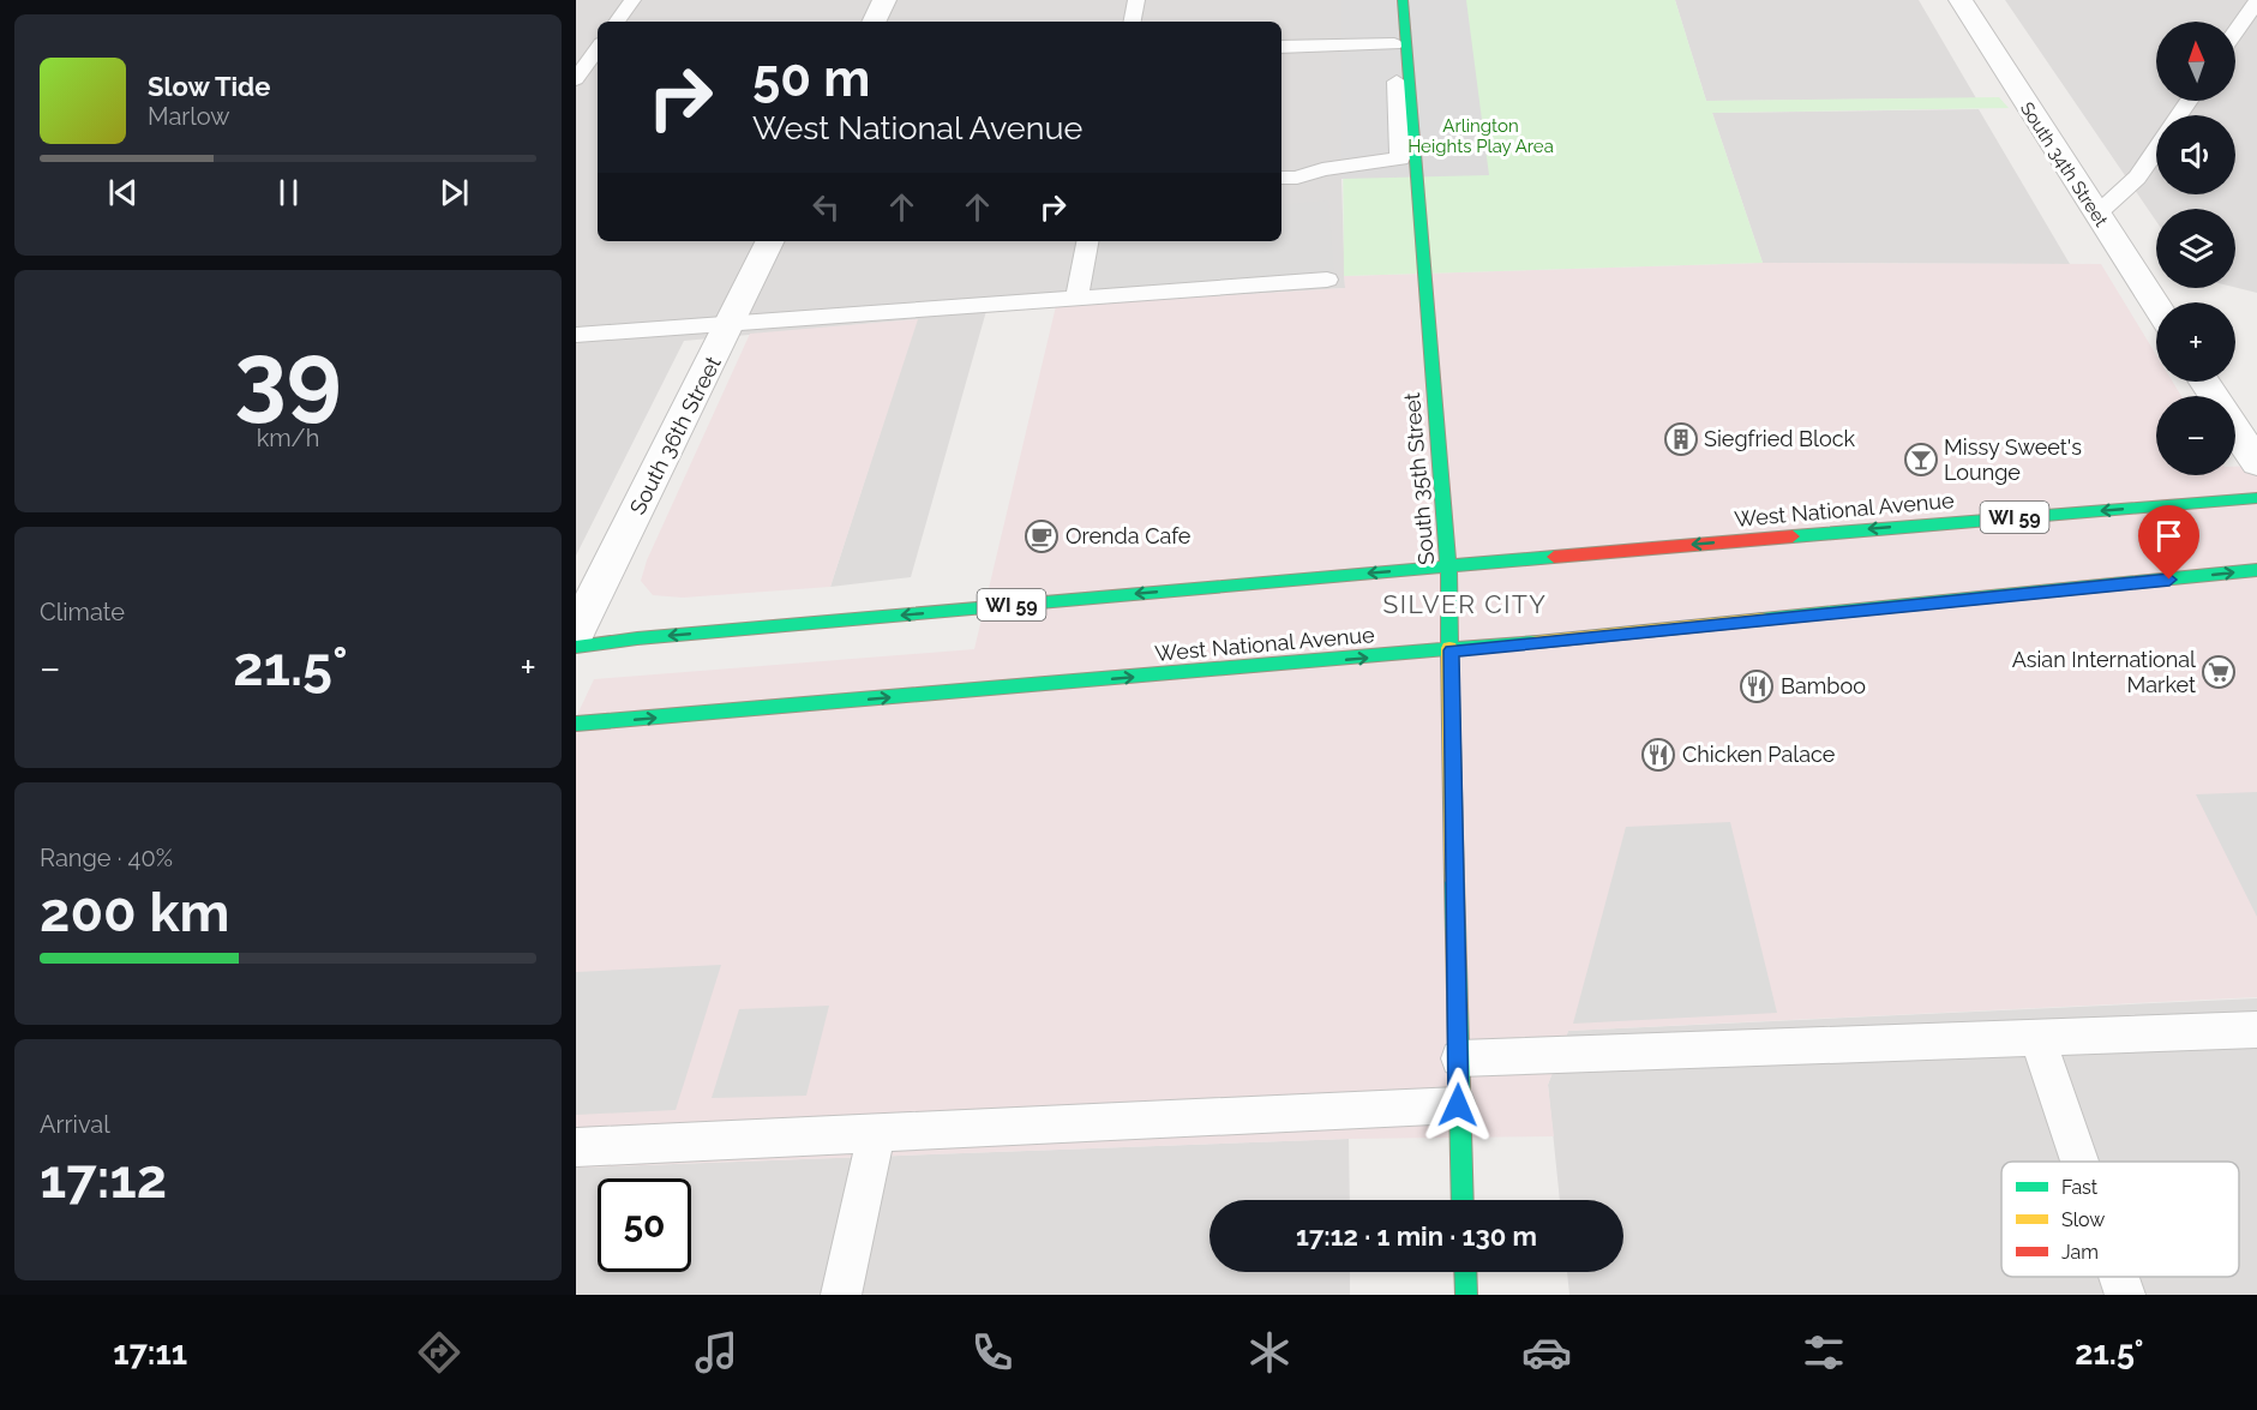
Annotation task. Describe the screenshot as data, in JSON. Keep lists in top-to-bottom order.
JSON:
{
  "streets": {
    "main road": ["South 35th Street", "West National Avenue", "WI 59"],
    "street": ["South 34th Street", "South 36th Street"]
  },
  "crossings": [
    ["South 35th Street", "West National Avenue"]
  ],
  "districts": ["SILVER CITY"],
  "parks": ["Arlington Heights Play Area"],
  "places": {
    "building": ["Siegfried Block"],
    "bar": ["Missy Sweet's Lounge"],
    "cafe": ["Orenda Cafe"],
    "supermarket": ["Asian International Market"],
    "restaurant": ["Bamboo", "Chicken Palace"]
  },
  "legend": ["Fast", "Slow", "Jam"],
  "north": "top",
  "page": {
    "map_buttons": ["+", "−"],
    "turn": ["50 m", "West National Avenue"],
    "song": ["Slow Tide", "Marlow"],
    "tile": [
      ["39", "km/h"],
      "Climate",
      ["Range · 40%", "200 km"],
      ["Arrival", "17:12"]
    ],
    "heat": ["−", "21.5°", "+"],
    "limit": "50",
    "trip": "17:12 · 1 min · 130 m",
    "tabs": ["17:11", "21.5°"]
  }
}
